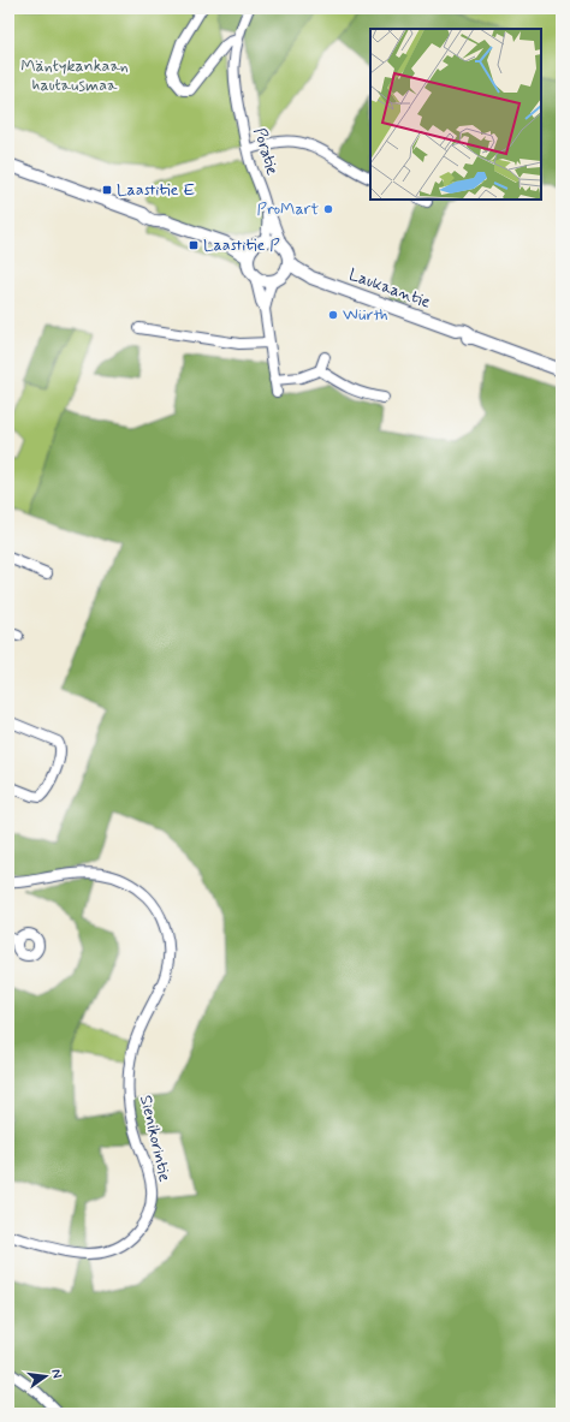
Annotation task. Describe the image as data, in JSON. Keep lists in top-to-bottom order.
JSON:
{
  "streets": {
    "main road": ["Laukaantie"],
    "street": ["Poratie", "Sienikorintie"]
  },
  "crossings": [
    ["Poratie", "Laukaantie"]
  ],
  "parks": ["Mäntykankaan hautausmaa"],
  "places": {
    "transit": ["Laastitie E", "Laastitie P"],
    "other": ["ProMart", "Würth"]
  },
  "north": "right"
}
